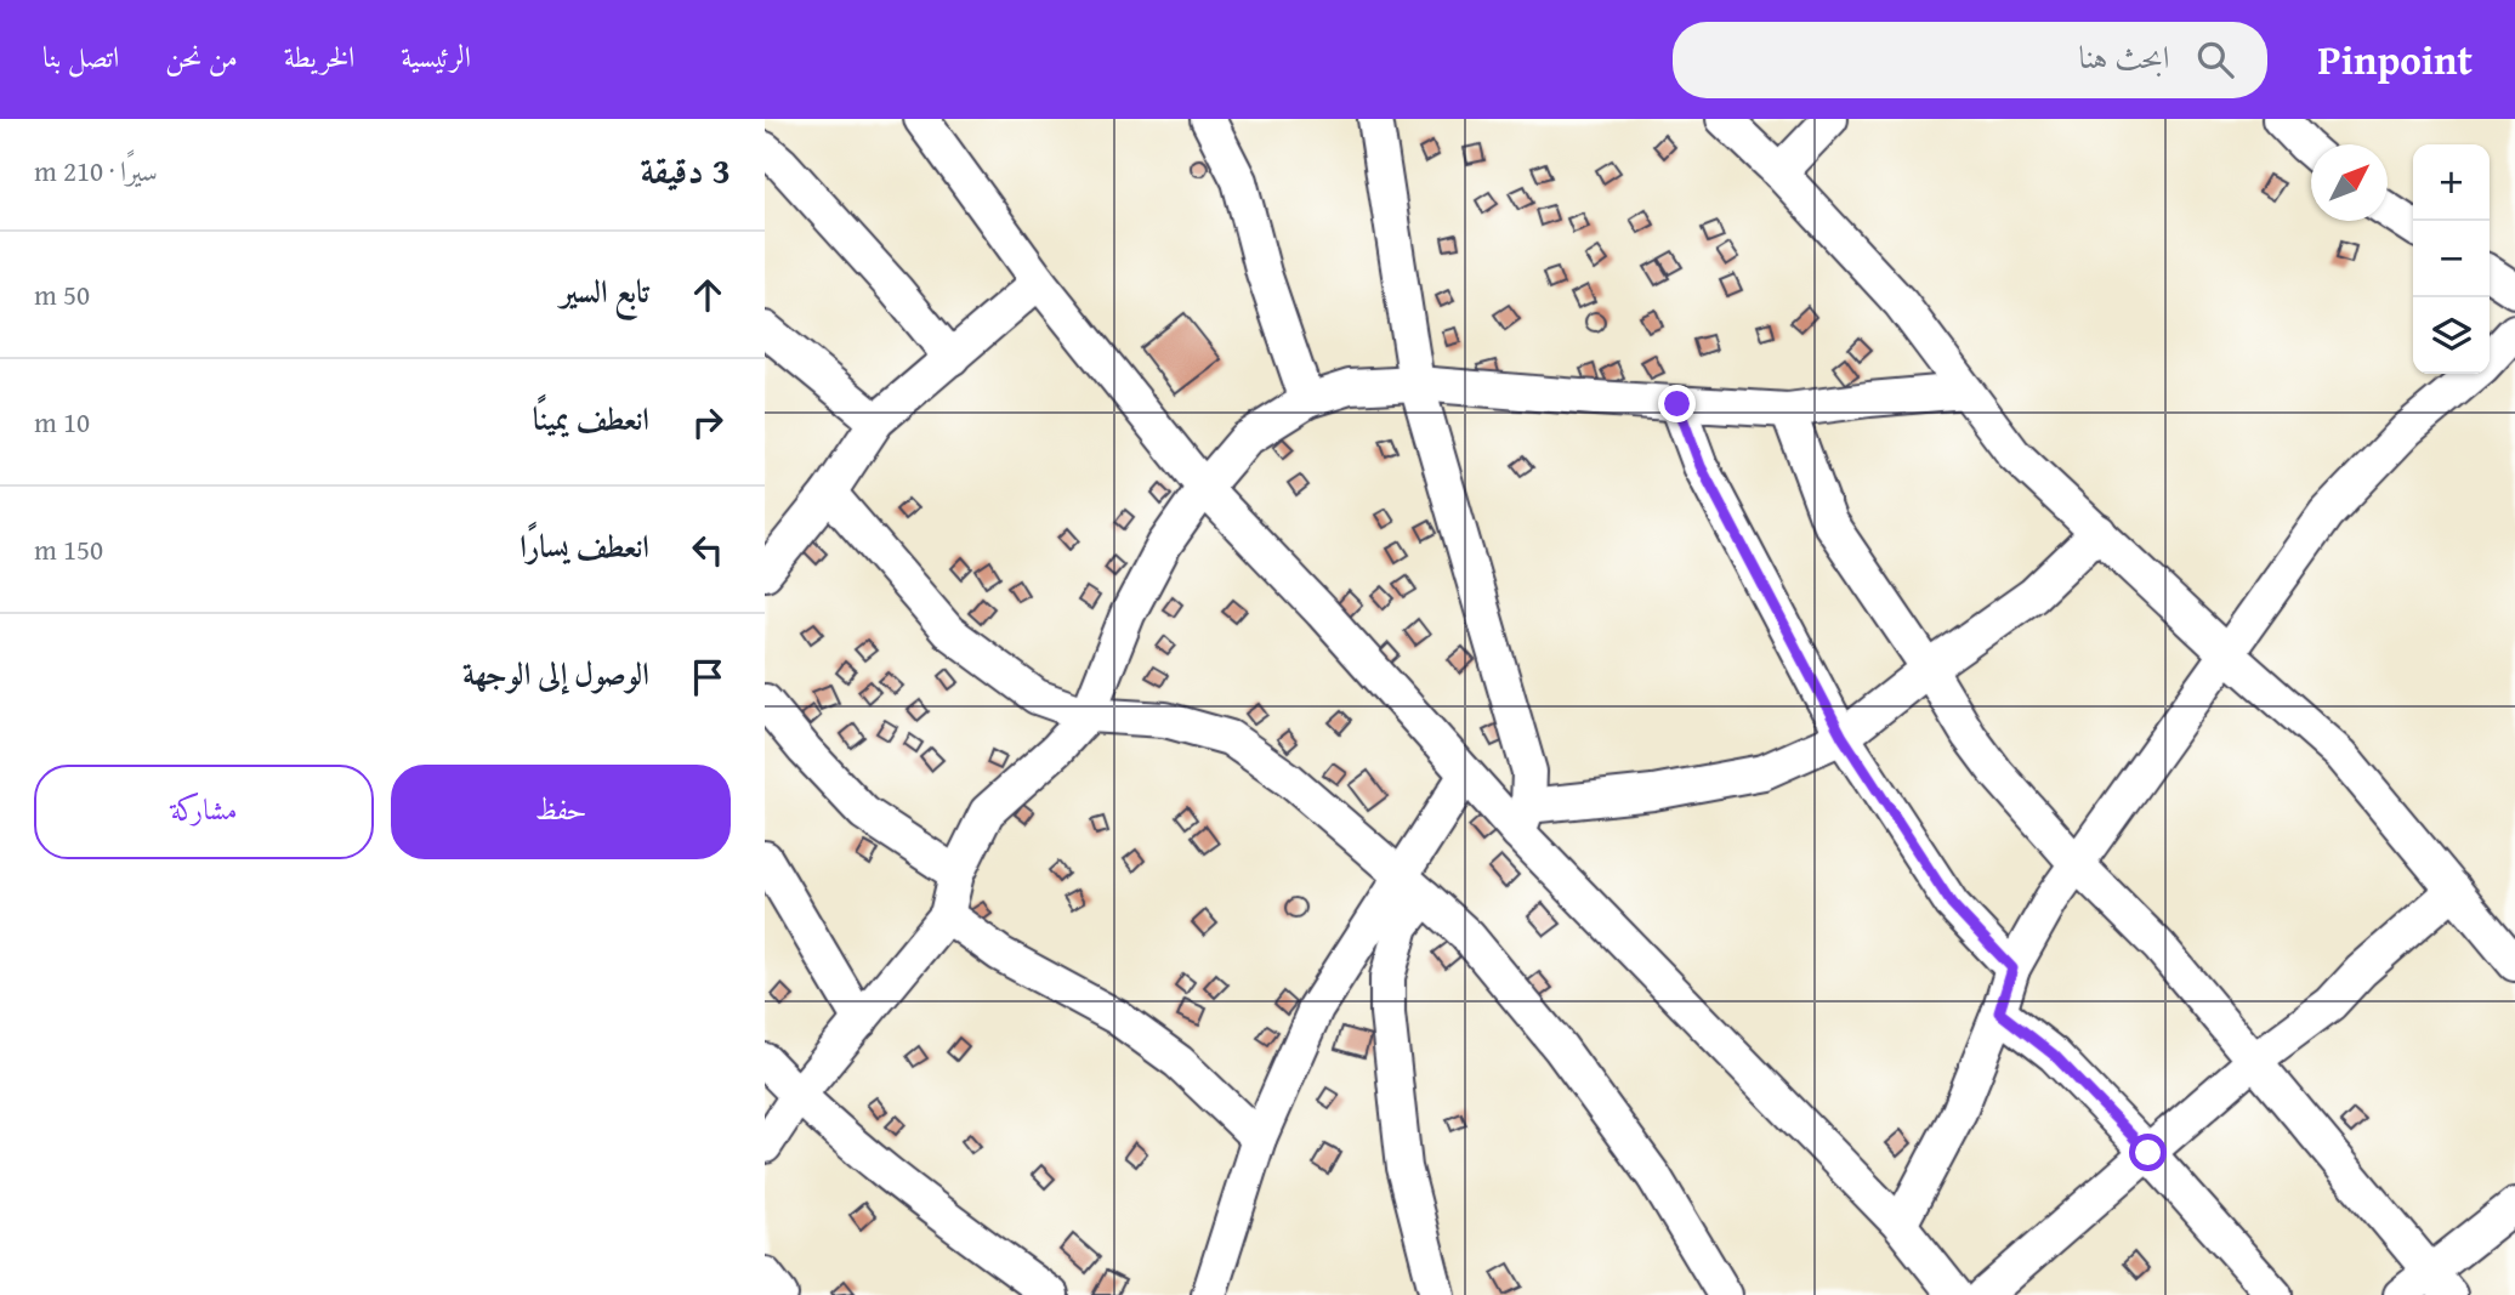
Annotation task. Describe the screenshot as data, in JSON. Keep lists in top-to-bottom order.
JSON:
{
  "north": "top right",
  "page": {
    "header": "Pinpoint",
    "search": "ابحث هنا",
    "nav": [
      "الرئيسية",
      "الخريطة",
      "من نحن",
      "اتصل بنا"
    ],
    "heading": ["3 دقيقة", "سيرًا · 210 m"],
    "map_buttons": ["+", "−"],
    "list": [
      ["تابع السير", "50 m"],
      ["انعطف يمينًا", "10 m"],
      ["انعطف يسارًا", "150 m"],
      "الوصول إلى الوجهة"
    ],
    "buttons": ["حفظ", "مشاركة"]
  }
}
